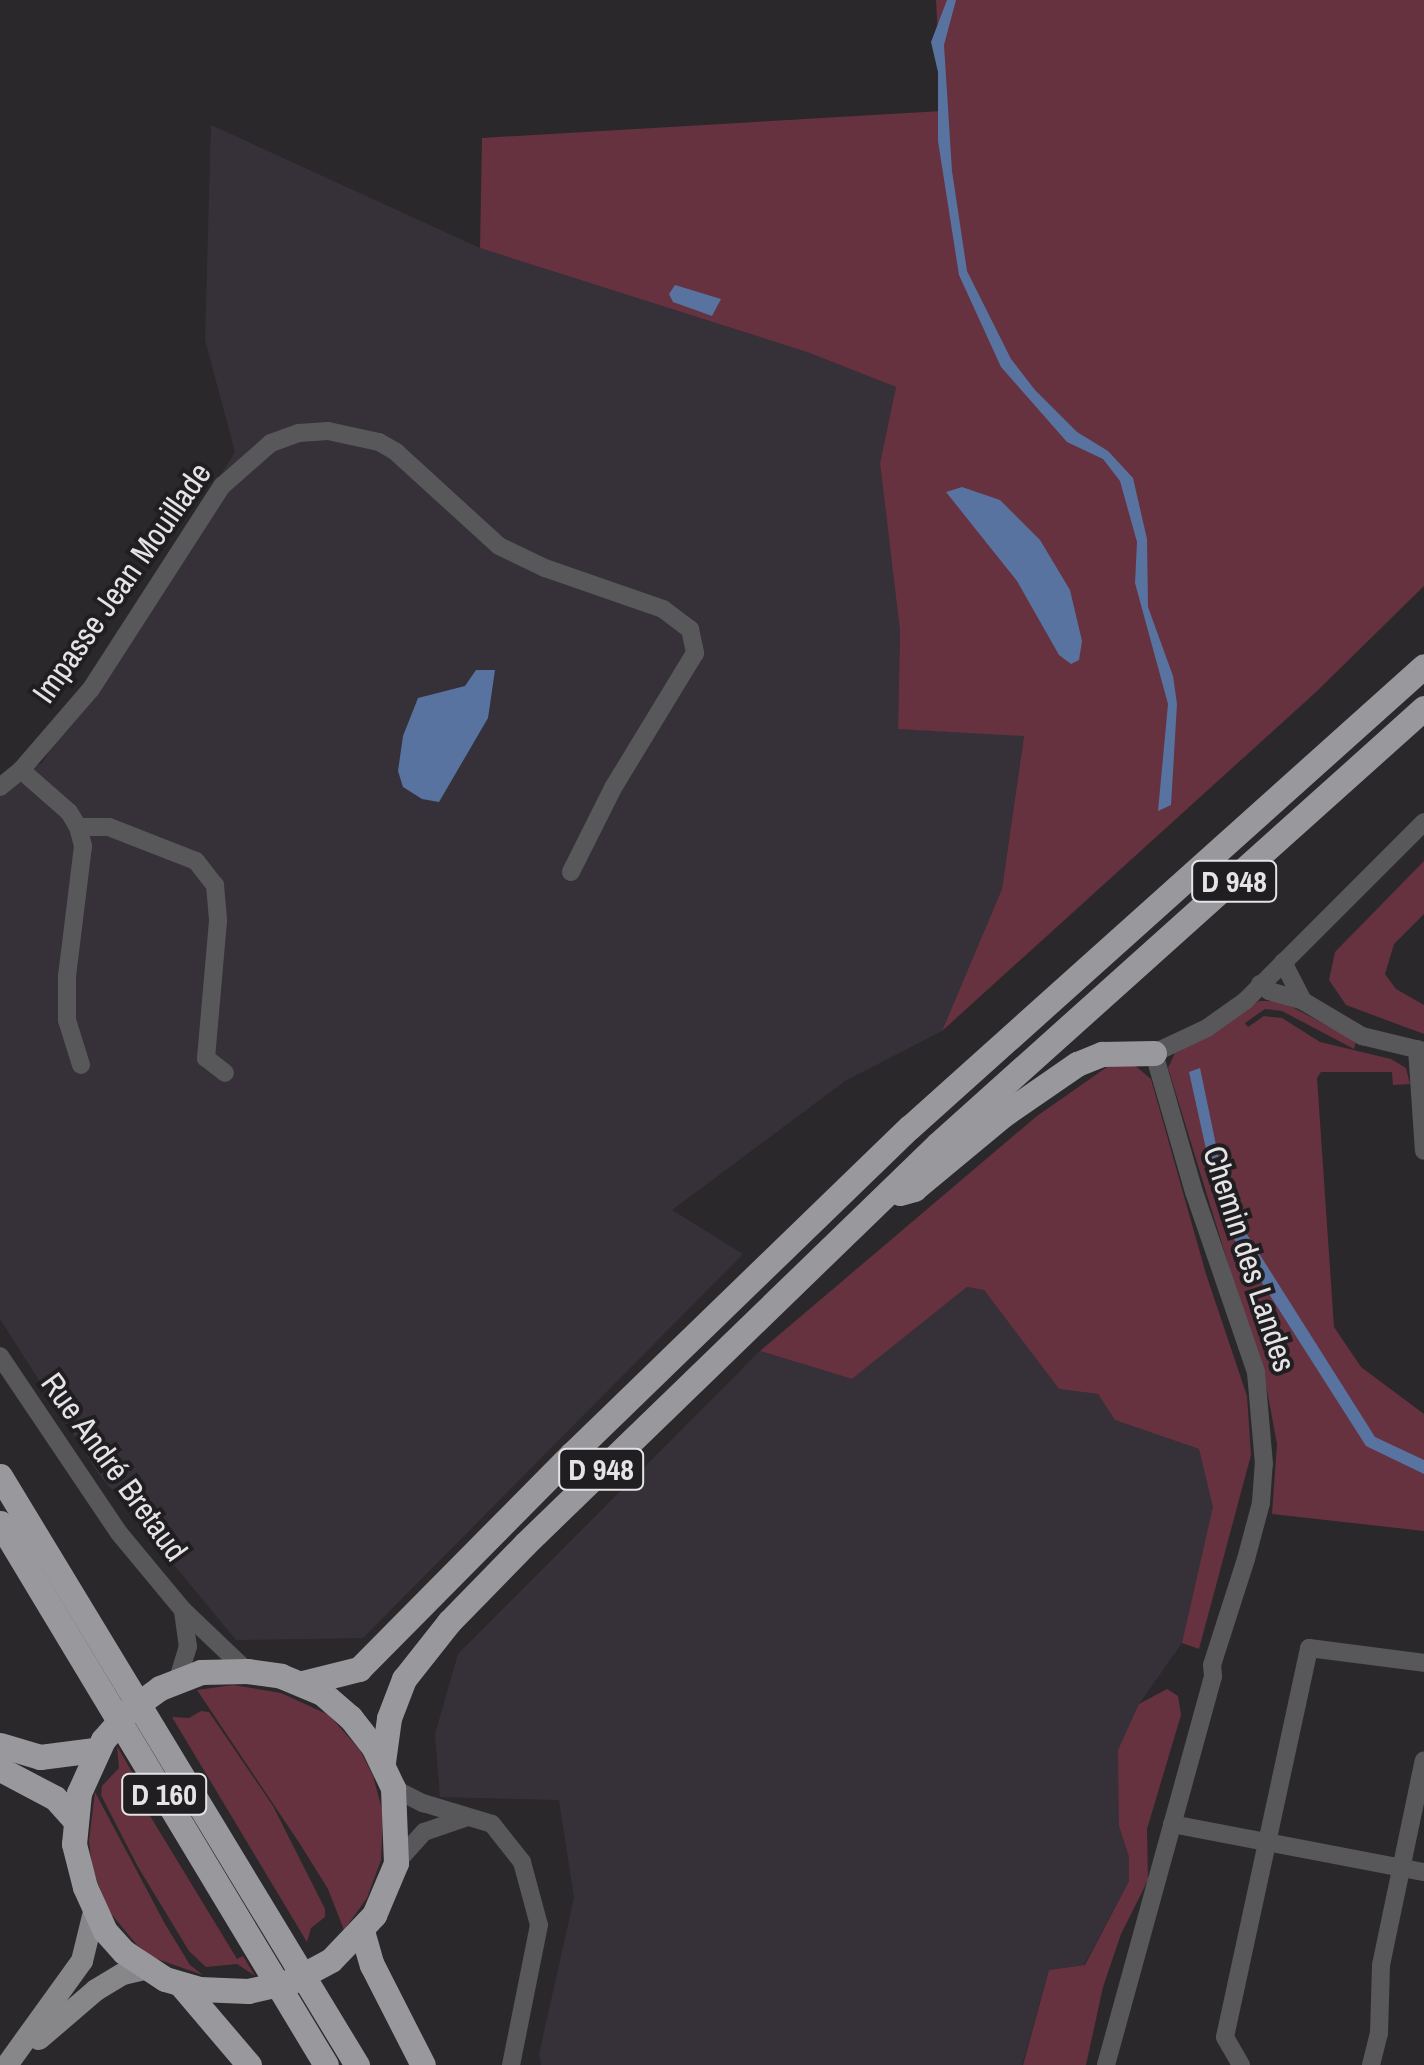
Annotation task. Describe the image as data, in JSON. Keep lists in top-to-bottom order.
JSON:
{
  "streets": {
    "highway": ["D 948", "D 160"],
    "street": ["Impasse Jean Mouillade", "Chemin des Landes", "Rue André Bretaud"]
  },
  "crossings": [
    ["D 948", "Rue André Bretaud"],
    ["D 948", "D 160"],
    ["Rue André Bretaud", "D 160"]
  ]
}
